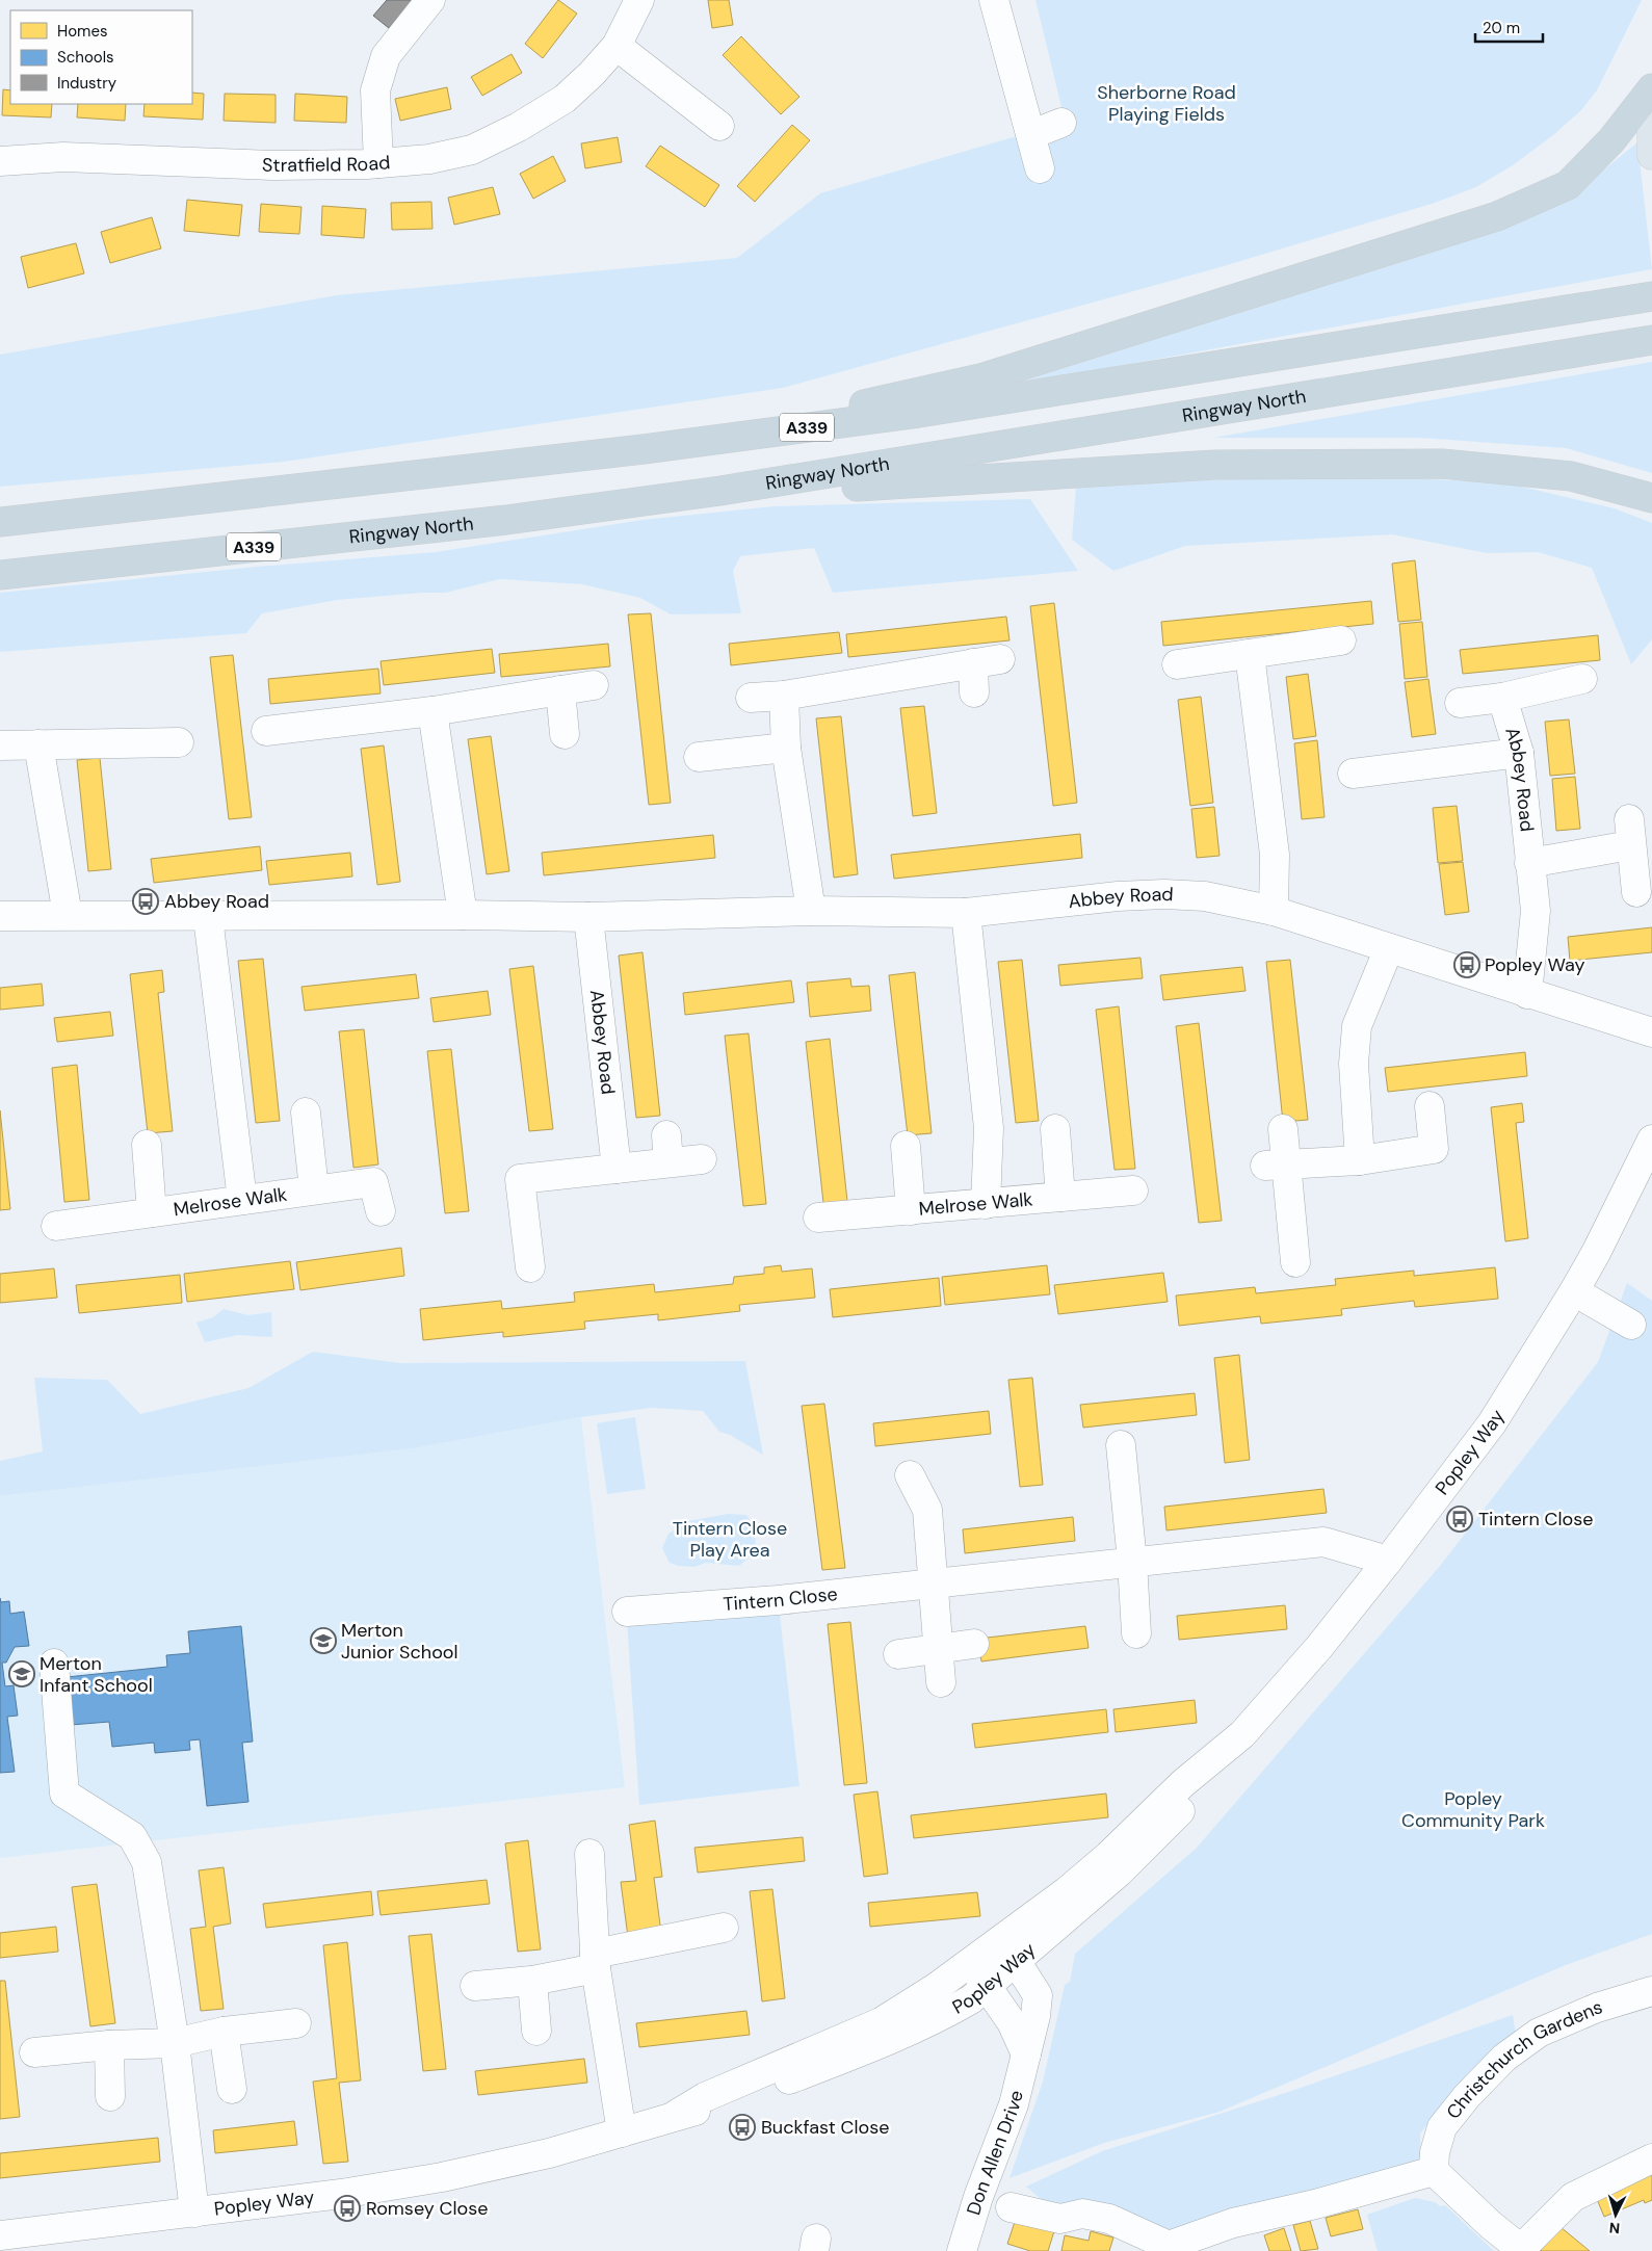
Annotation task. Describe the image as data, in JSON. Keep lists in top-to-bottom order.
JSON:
{
  "streets": {
    "highway": ["Ringway North", "A339"],
    "street": [
      "Stratfield Road",
      "Abbey Road",
      "Melrose Walk",
      "Popley Way",
      "Tintern Close",
      "Christchurch Gardens",
      "Don Allen Drive"
    ]
  },
  "crossings": [
    ["Popley Way", "Tintern Close"],
    ["Popley Way", "Don Allen Drive"]
  ],
  "parks": ["Sherborne Road Playing Fields", "Tintern Close Play Area", "Popley Community Park"],
  "places": {
    "bus stop": [
      "Abbey Road",
      "Popley Way",
      "Tintern Close",
      "Buckfast Close",
      "Romsey Close"
    ],
    "school or university": ["Merton Junior School", "Merton Infant School"]
  },
  "legend": ["Homes", "Schools", "Industry"],
  "scale_bar": "20 m",
  "north": "bottom"
}
